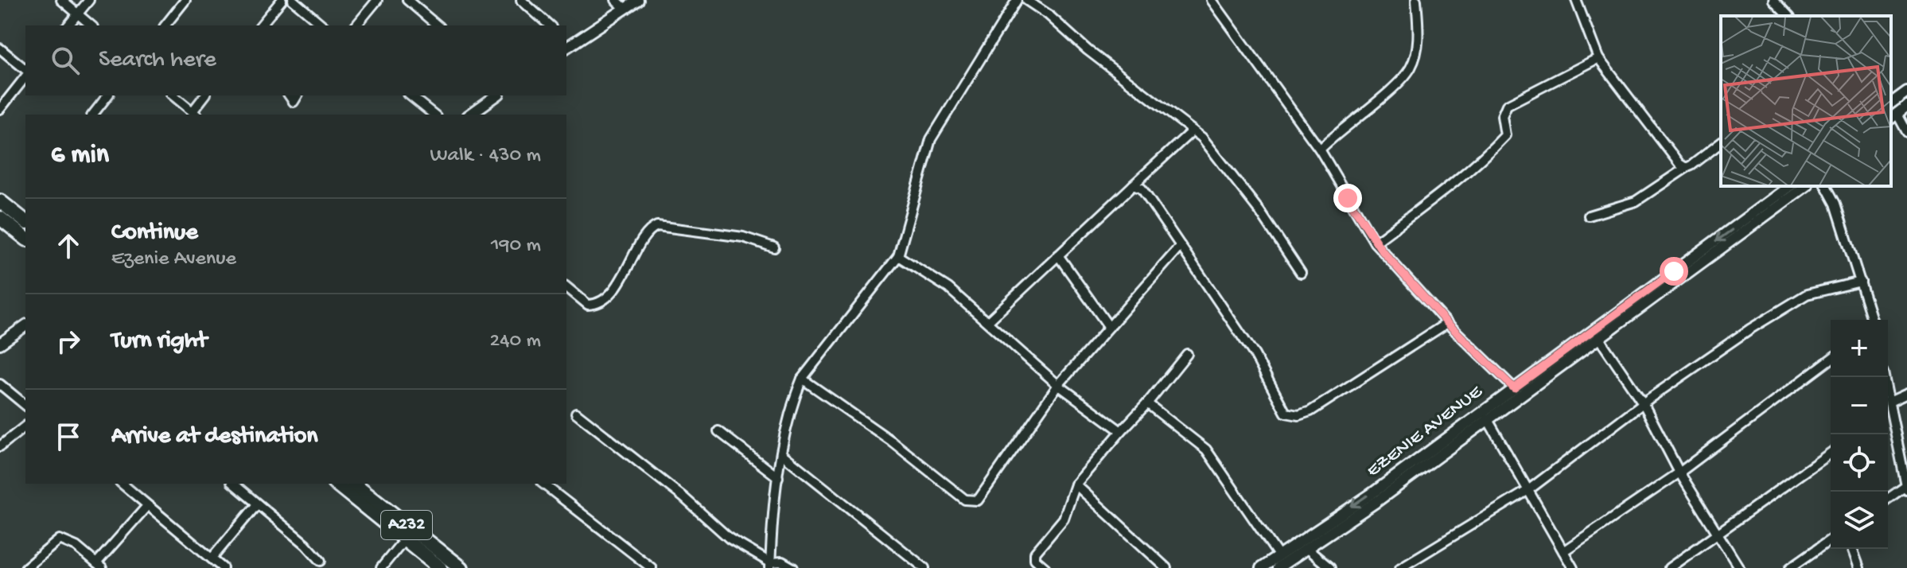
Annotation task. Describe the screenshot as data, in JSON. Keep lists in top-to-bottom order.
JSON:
{
  "streets": {
    "highway": ["A232"],
    "street": ["EZENIE AVENUE"]
  },
  "page": {
    "search": "Search here",
    "heading": ["6 min", "Walk · 430 m"],
    "list": [
      ["Continue", "Ezenie Avenue", "190 m"],
      ["Turn right", "240 m"],
      "Arrive at destination"
    ],
    "map_buttons": ["+", "−"]
  }
}
